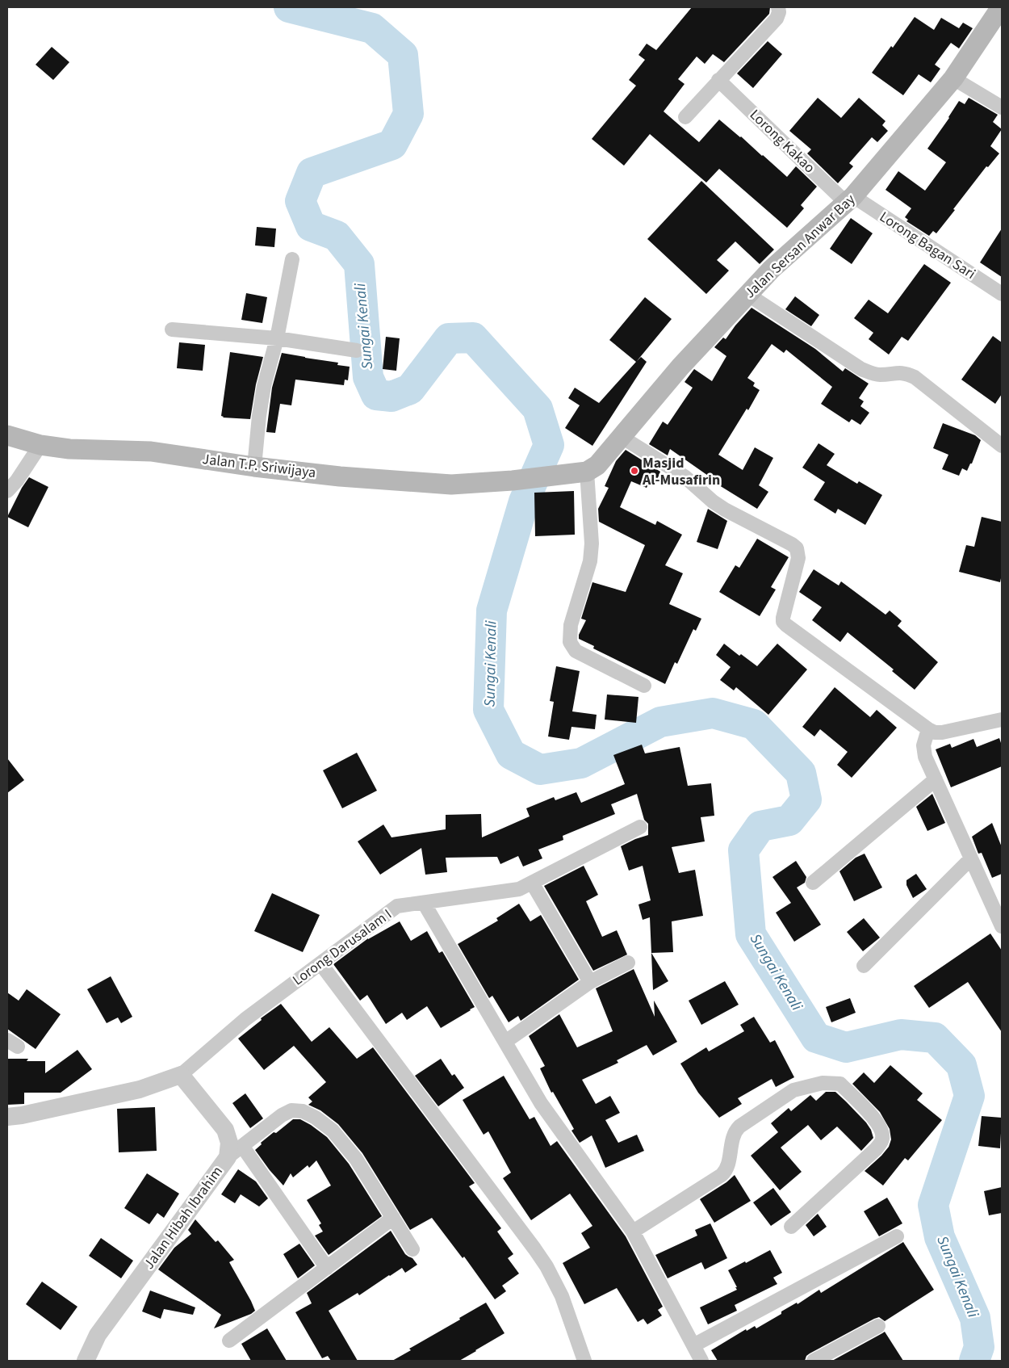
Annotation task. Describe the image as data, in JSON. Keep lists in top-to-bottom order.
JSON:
{
  "streets": {
    "main road": ["Jalan Sersan Anwar Bay", "Jalan T.P. Sriwijaya"],
    "street": [
      "Lorong Kakao",
      "Lorong Bagan Sari",
      "Lorong Darusalam I",
      "Jalan Hibah Ibrahim"
    ]
  },
  "crossings": [
    ["Lorong Kakao", "Lorong Bagan Sari"],
    ["Lorong Kakao", "Jalan Sersan Anwar Bay"],
    ["Lorong Bagan Sari", "Jalan Sersan Anwar Bay"],
    ["Jalan Sersan Anwar Bay", "Jalan T.P. Sriwijaya"],
    ["Lorong Darusalam I", "Jalan Hibah Ibrahim"]
  ],
  "water": ["Sungai Kenali"],
  "places": ["Masjid Al-Musafirin"]
}
